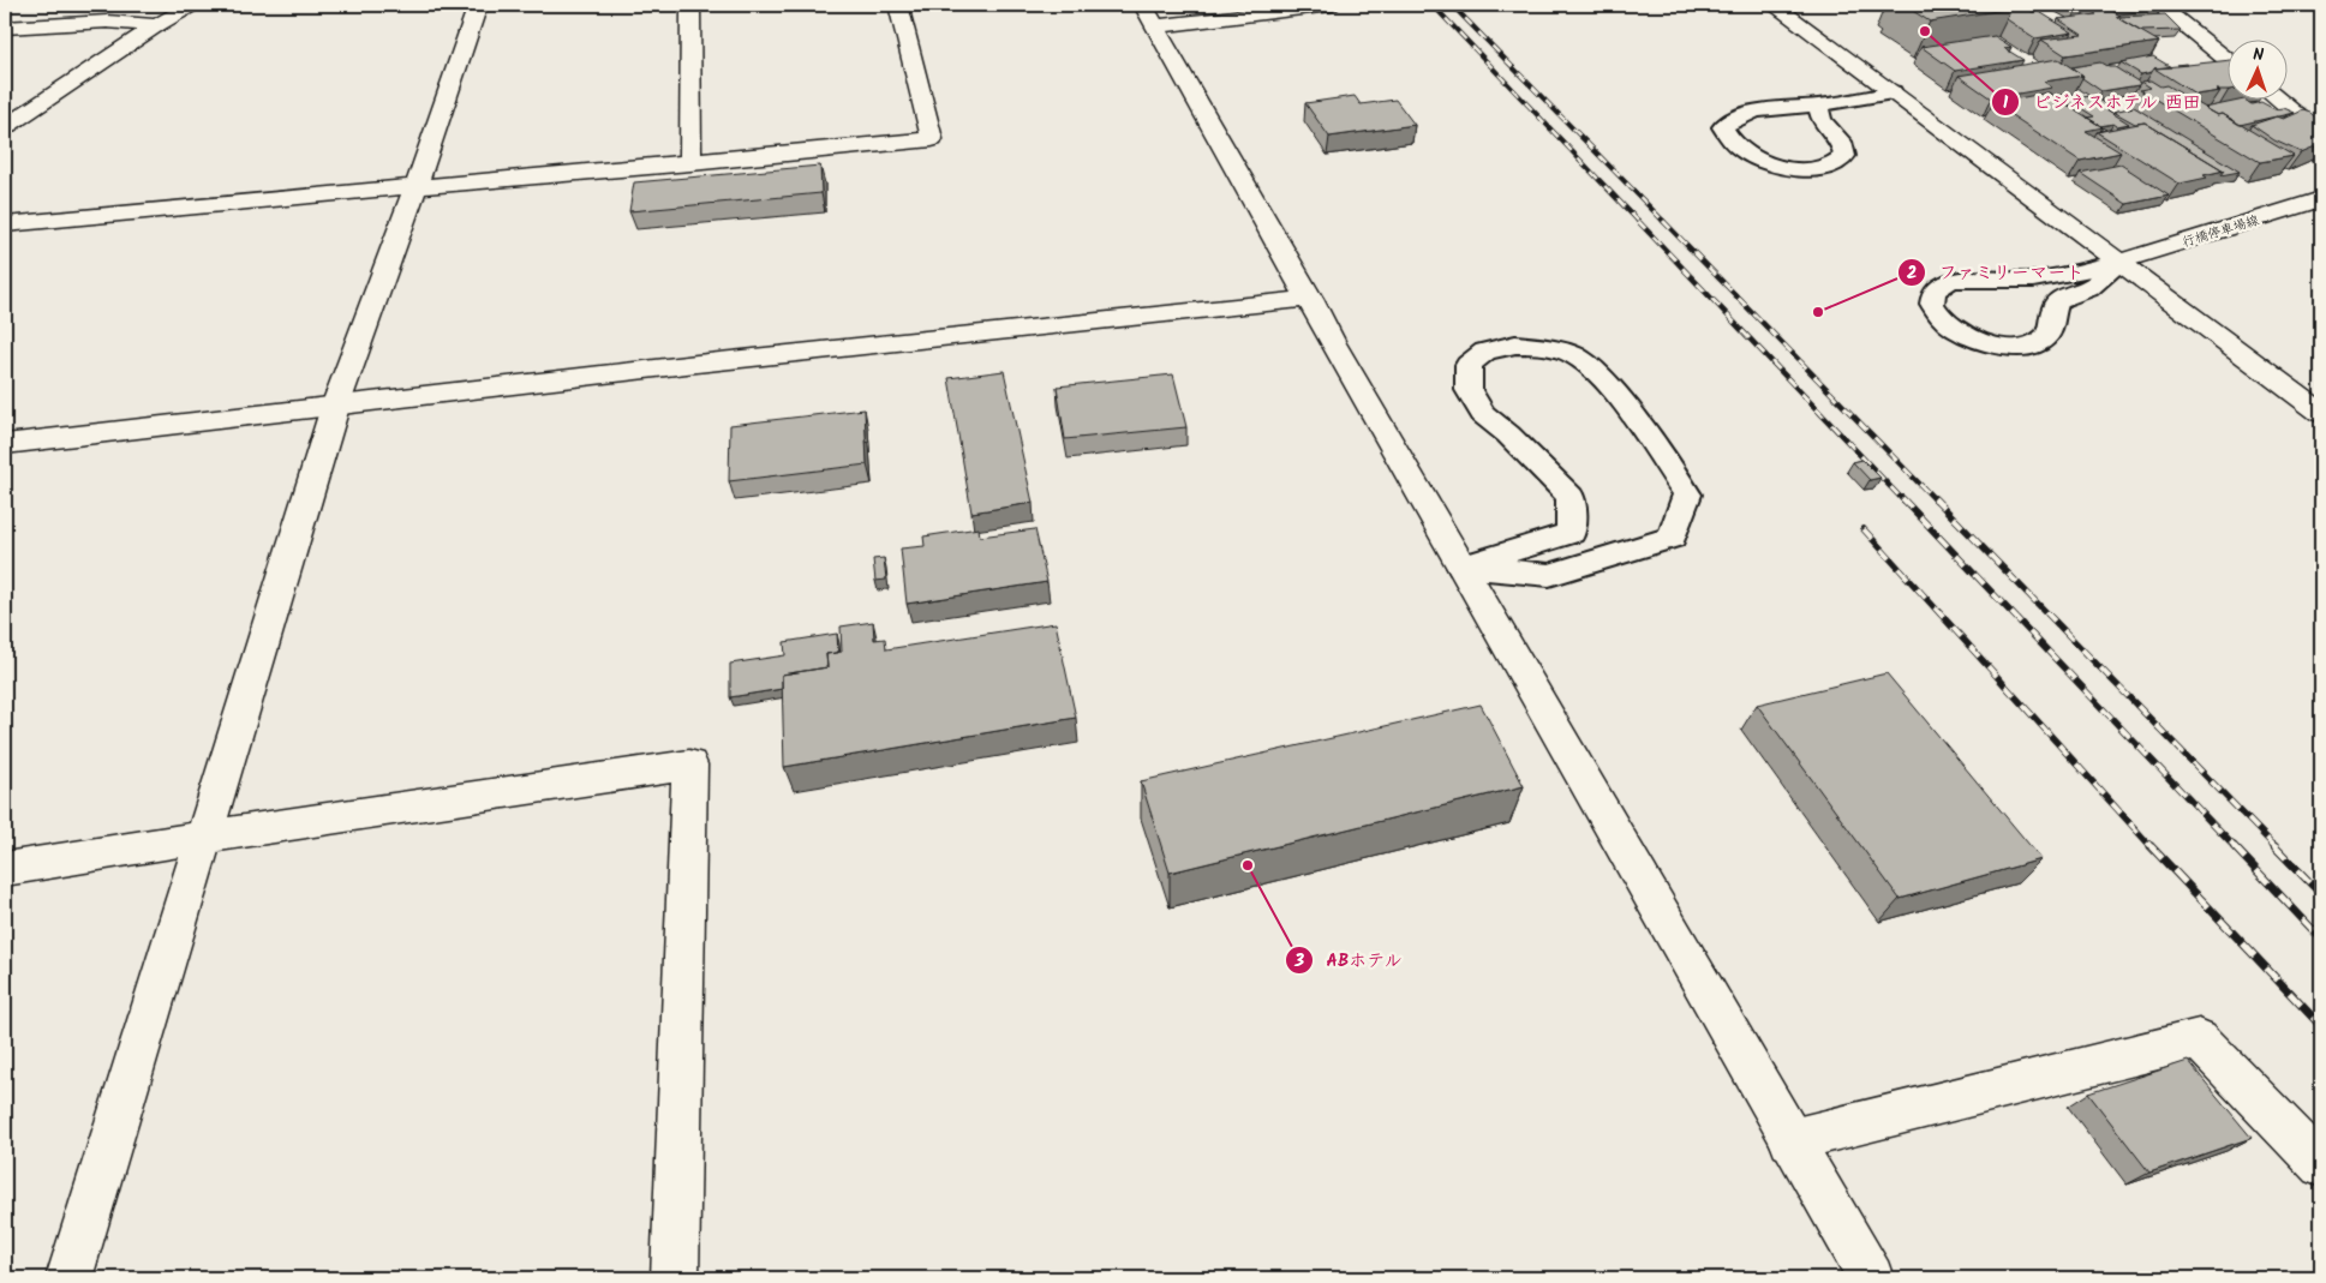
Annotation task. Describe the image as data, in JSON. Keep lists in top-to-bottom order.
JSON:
{
  "streets": {
    "street": ["行橋停車場線"]
  },
  "places": ["ビジネスホテル 西田", "ファミリーマート", "ABホテル"],
  "north": "top"
}
